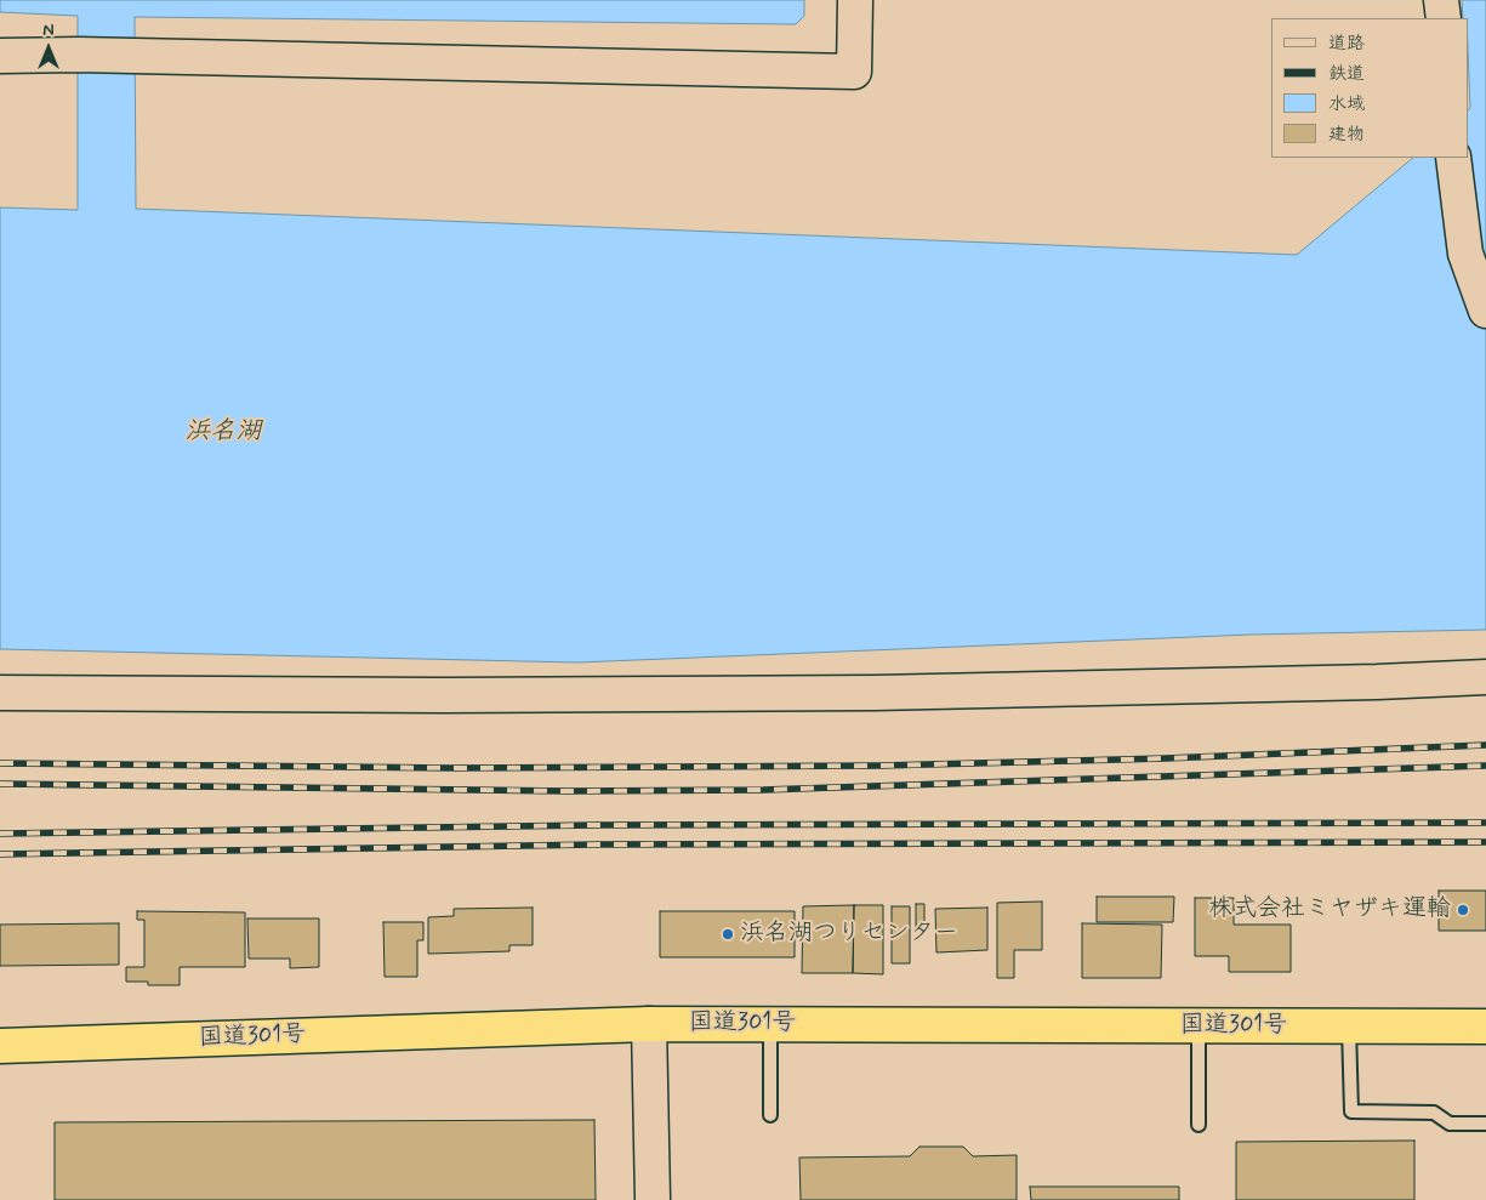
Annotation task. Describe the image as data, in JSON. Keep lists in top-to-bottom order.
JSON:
{
  "streets": {
    "highway": ["国道301号"]
  },
  "water": ["浜名湖"],
  "places": ["株式会社ミヤザキ運輸", "浜名湖つりセンター"],
  "legend": [
    "道路",
    "鉄道",
    "水域",
    "建物"
  ],
  "north": "top"
}
